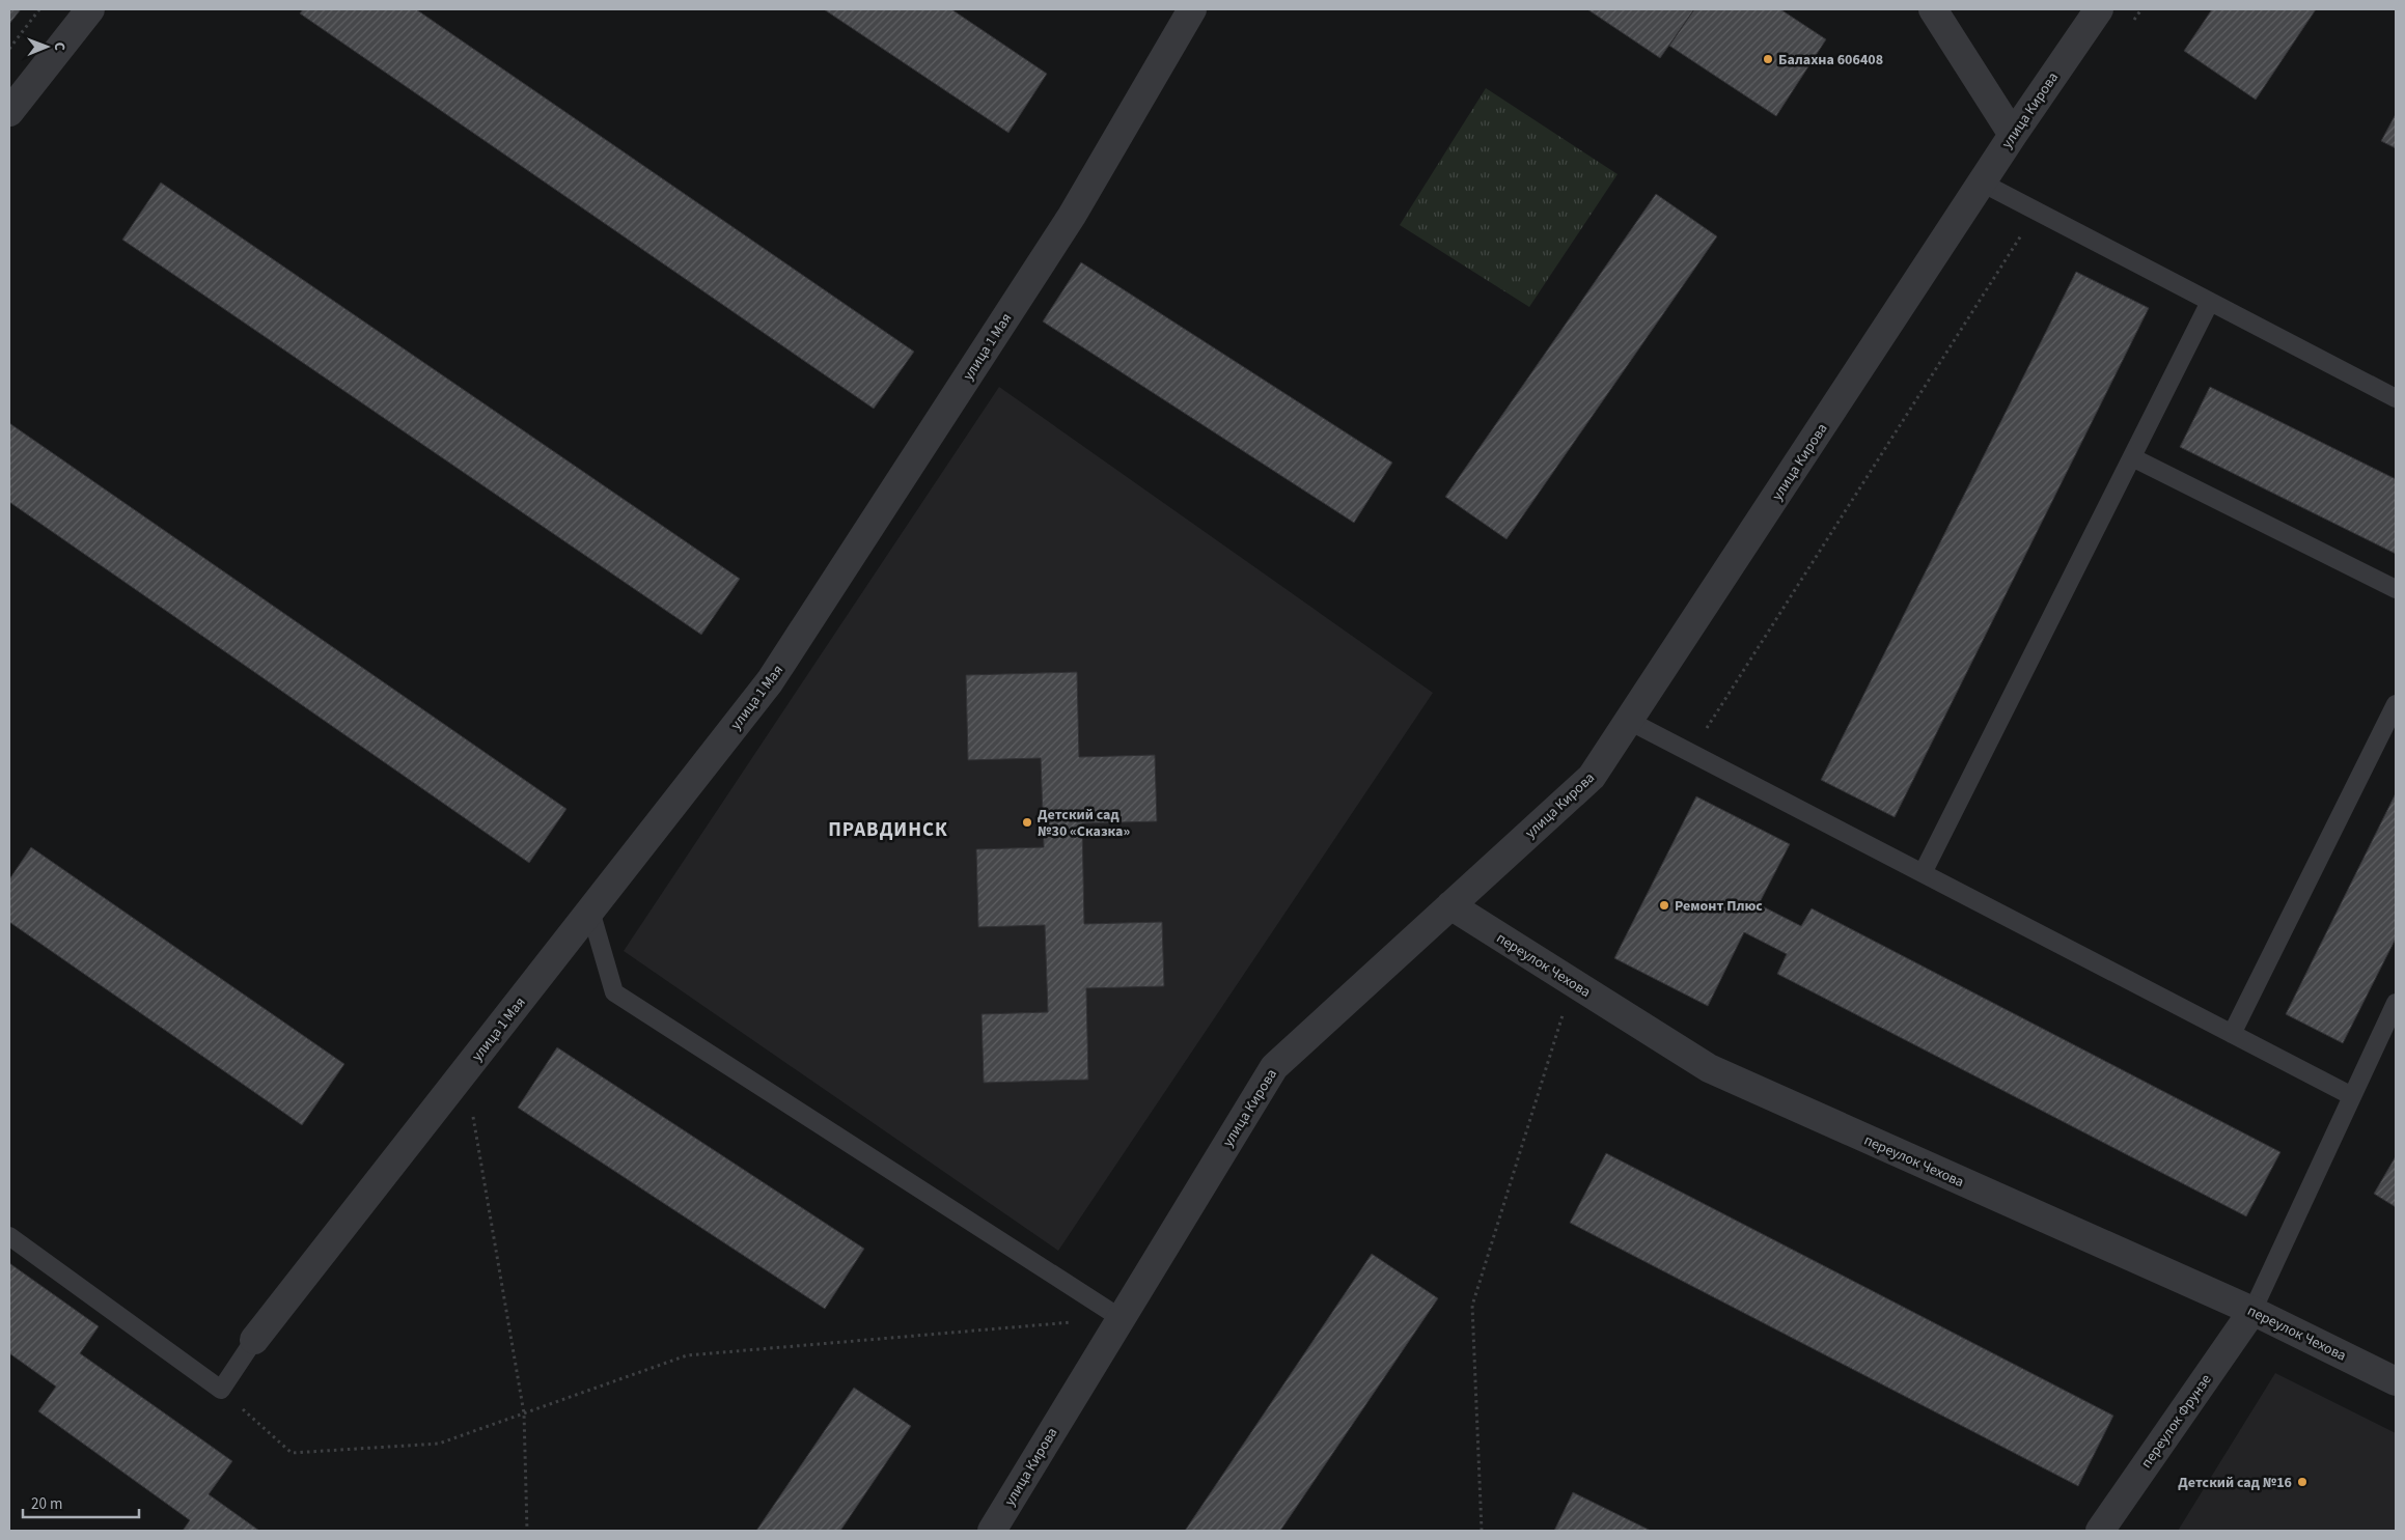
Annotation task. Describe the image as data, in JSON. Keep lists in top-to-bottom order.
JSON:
{
  "streets": {
    "street": [
      "улица Кирова",
      "улица 1 Мая",
      "переулок Чехова",
      "переулок Фрунзе"
    ]
  },
  "crossings": [
    ["улица Кирова", "переулок Чехова"],
    ["переулок Чехова", "переулок Фрунзе"]
  ],
  "districts": ["ПРАВДИНСК"],
  "places": [
    "Балахна 606408",
    "Детский сад №30 «Сказка»",
    "Ремонт Плюс",
    "Детский сад №16"
  ],
  "scale_bar": "20 m",
  "north": "right"
}
